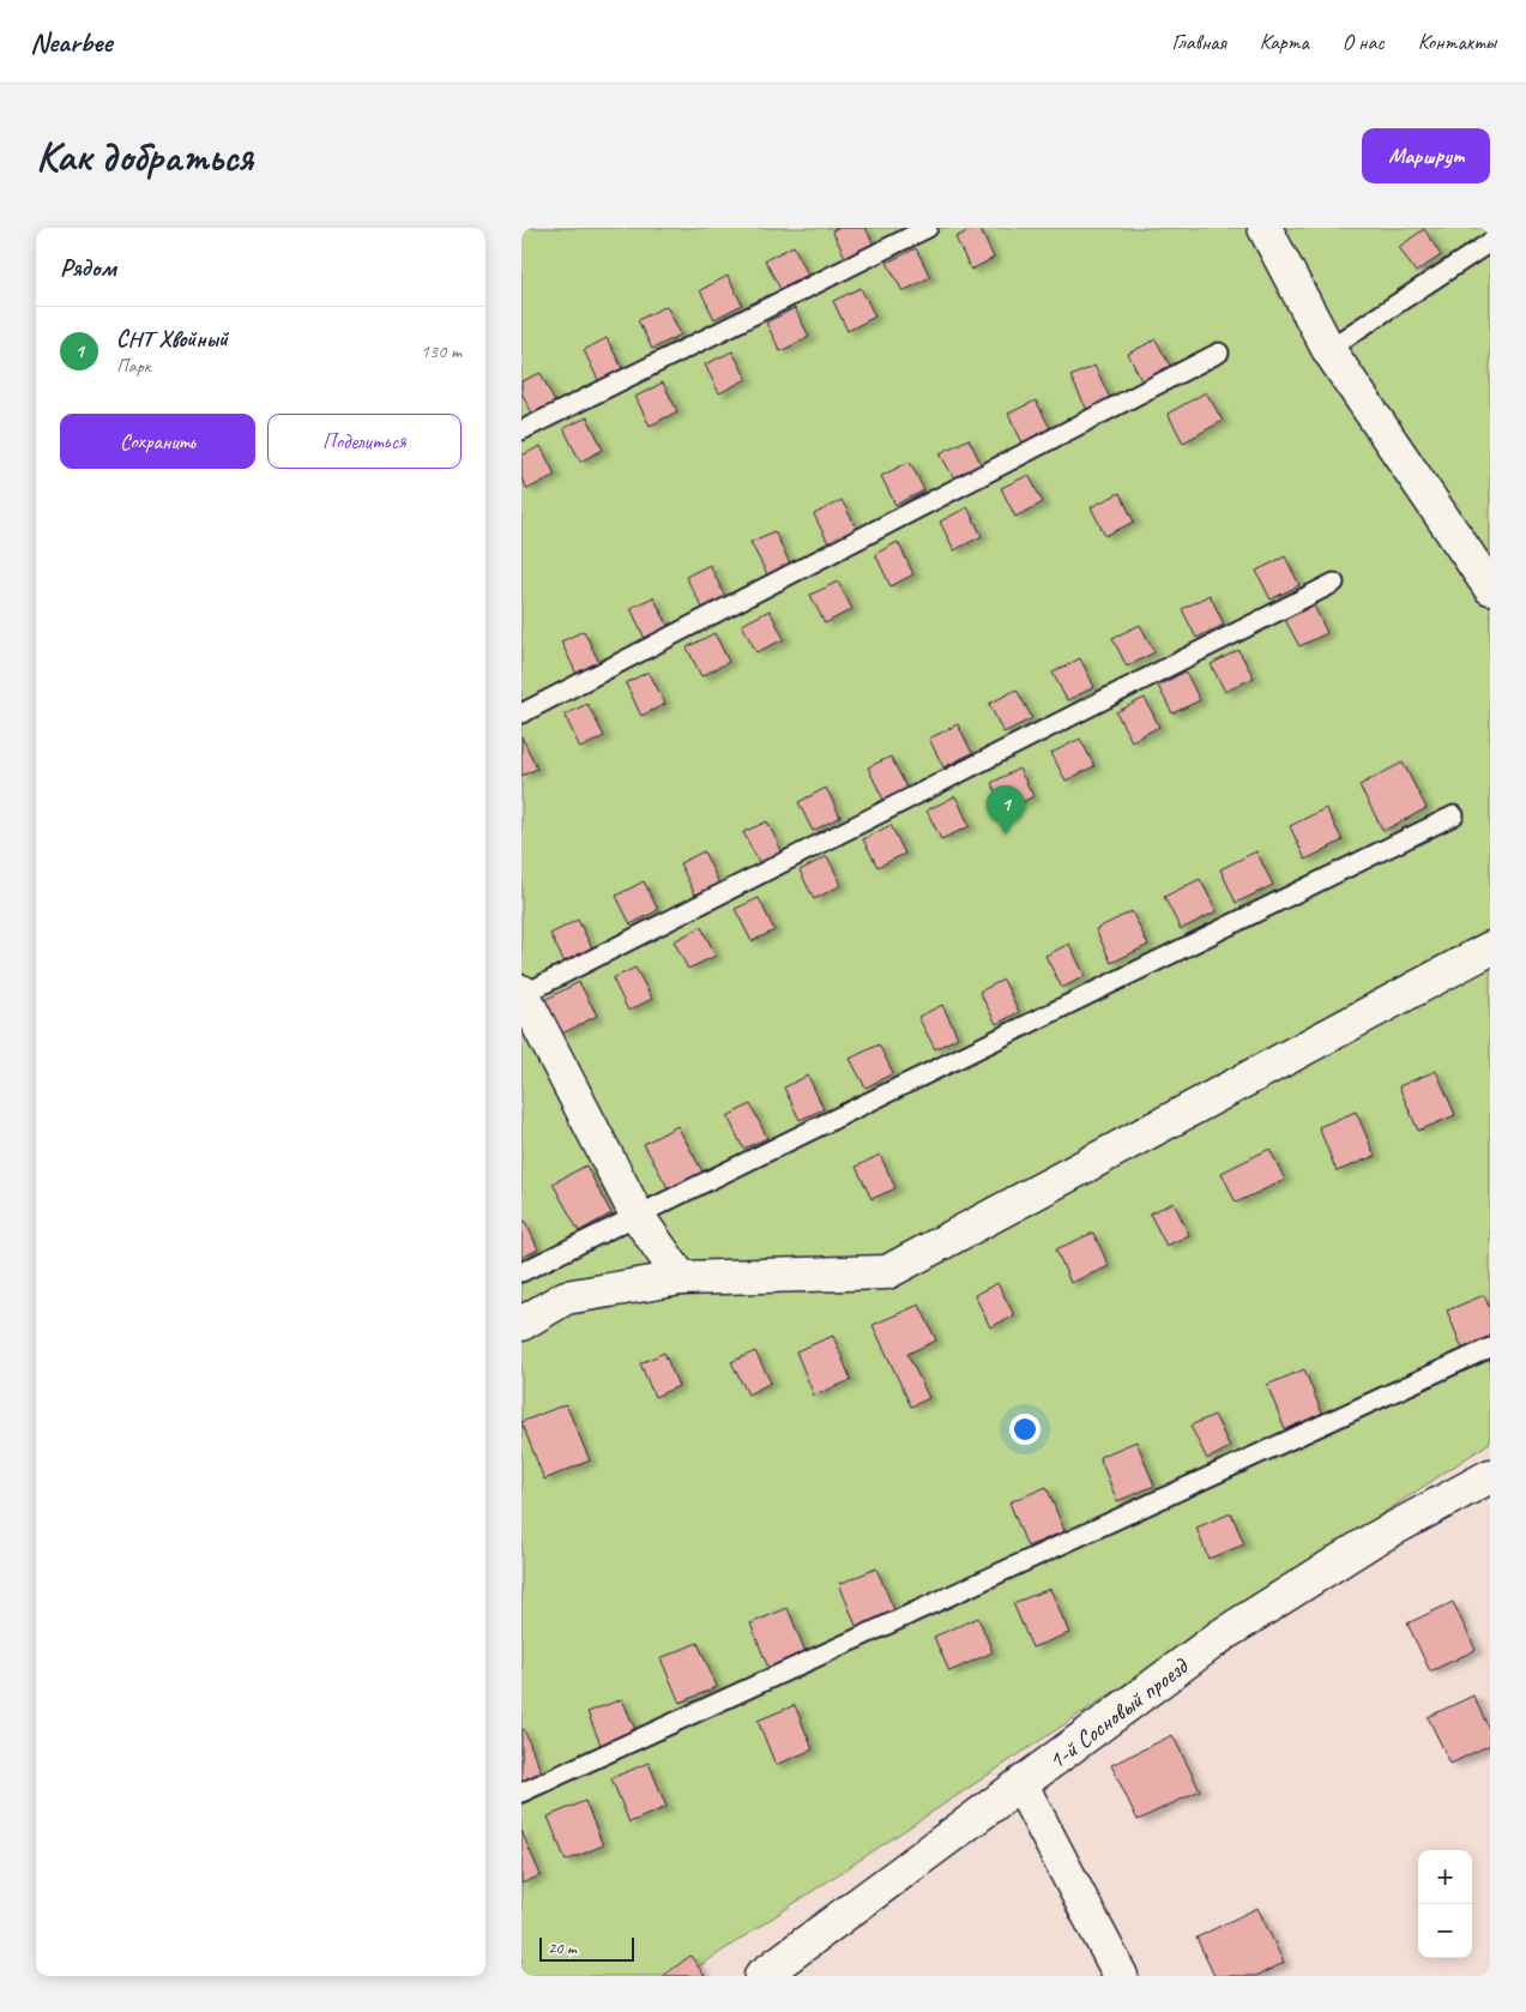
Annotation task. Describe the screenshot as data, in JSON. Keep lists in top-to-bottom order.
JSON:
{
  "streets": {
    "street": ["1-й Сосновый проезд"]
  },
  "scale_bar": "20 m",
  "page": {
    "header": "Nearbee",
    "nav": [
      "Главная",
      "Карта",
      "О нас",
      "Контакты"
    ],
    "buttons": [
      "Маршрут",
      ["Сохранить", "Поделиться"]
    ],
    "title": "Как добраться",
    "heading": "Рядом",
    "list": [
      {
        "mark": "1",
        "name": "СНТ Хвойный",
        "note": "Парк",
        "value": "130 m"
      }
    ],
    "pins": "1",
    "map_buttons": ["+", "−"],
    "scale": "20 m"
  }
}
